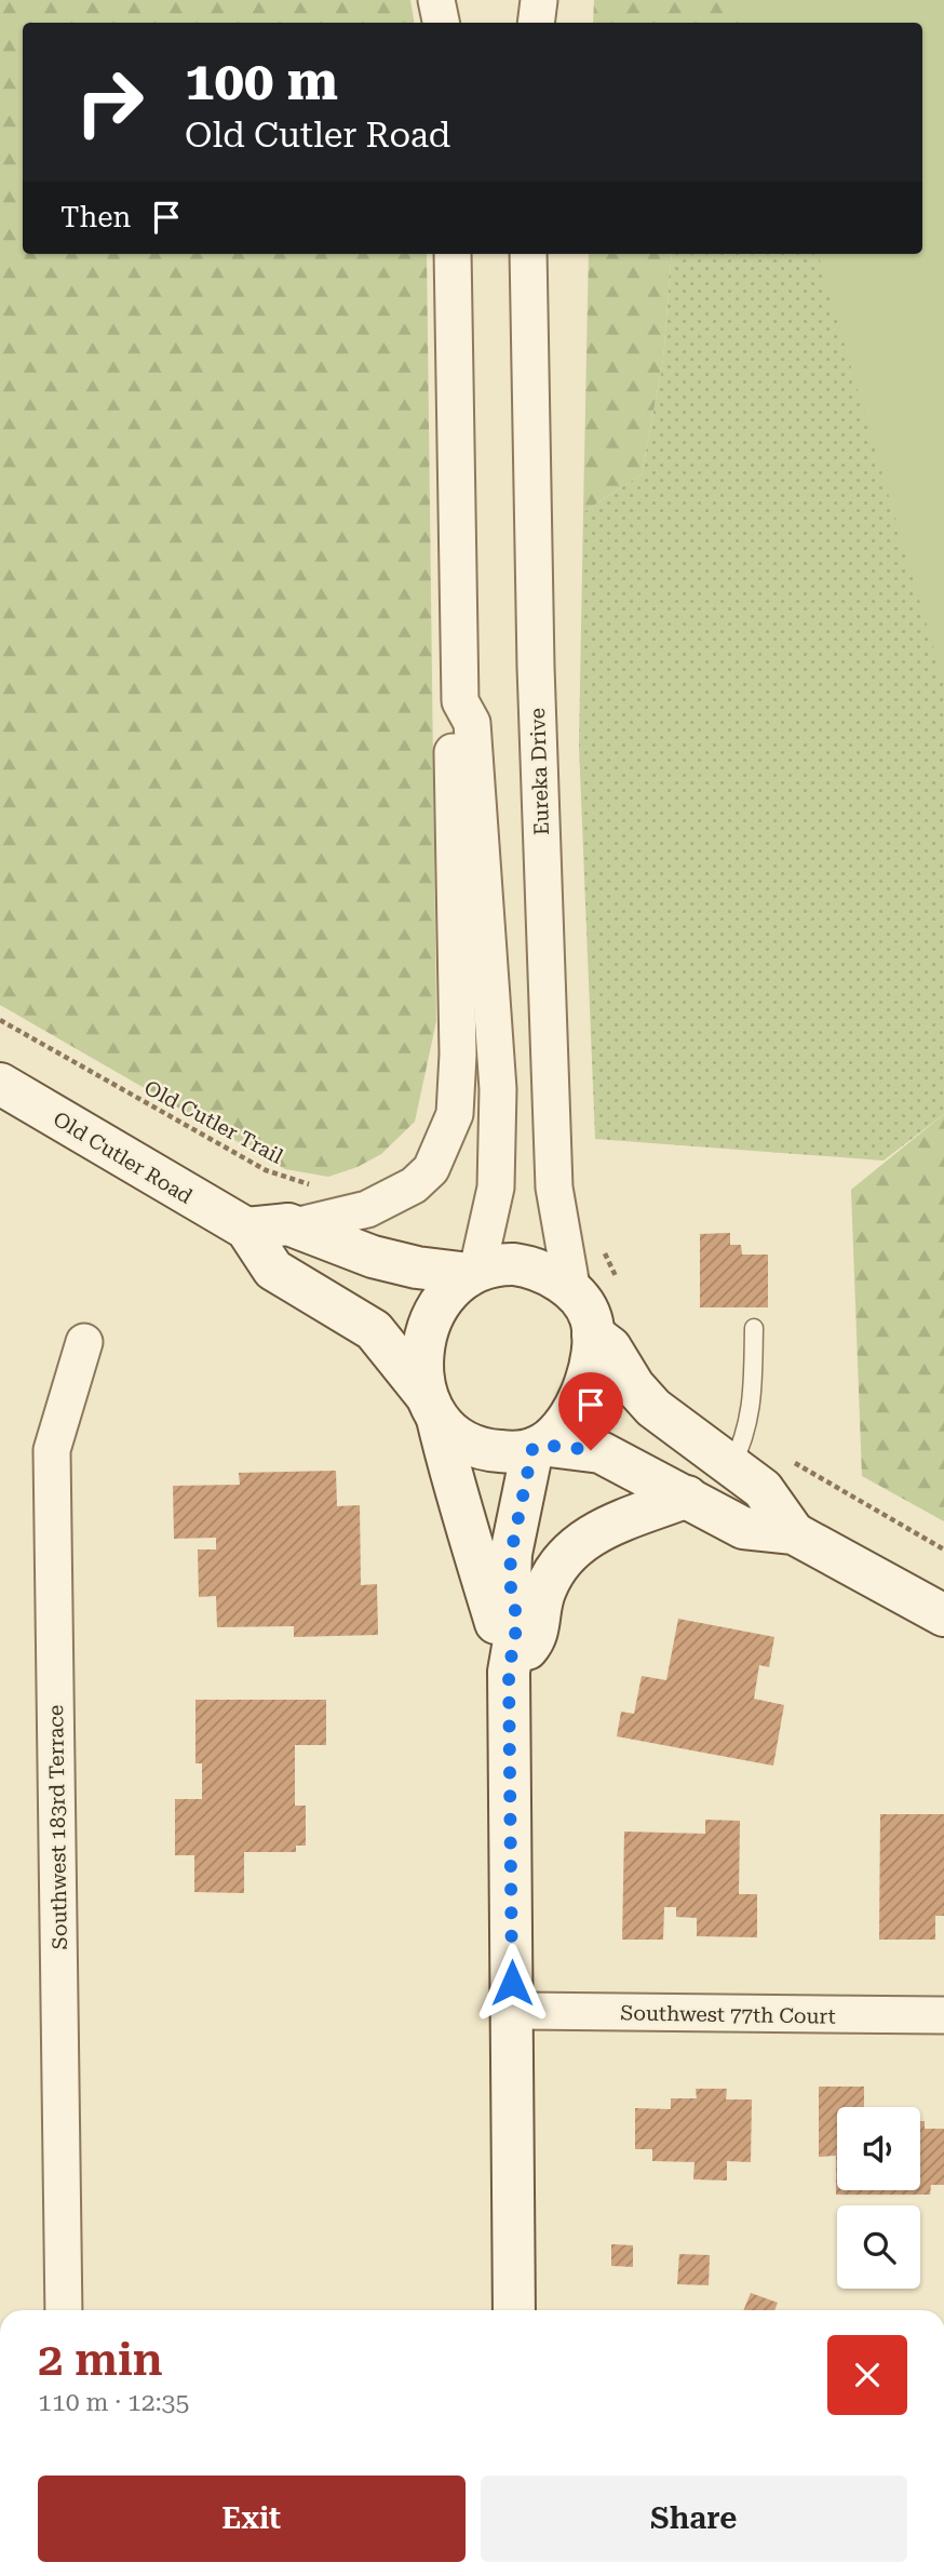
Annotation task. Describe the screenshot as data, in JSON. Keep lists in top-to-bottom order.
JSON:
{
  "streets": {
    "main road": ["Old Cutler Road"],
    "street": ["Eureka Drive", "Southwest 183rd Terrace", "Southwest 77th Court"],
    "path": ["Old Cutler Trail"]
  },
  "crossings": [
    ["Eureka Drive", "Old Cutler Road"]
  ],
  "page": {
    "turn": ["100 m", "Old Cutler Road"],
    "then": "Then",
    "heading": ["2 min", "110 m · 12:35"],
    "buttons": ["Exit", "Share"]
  }
}
